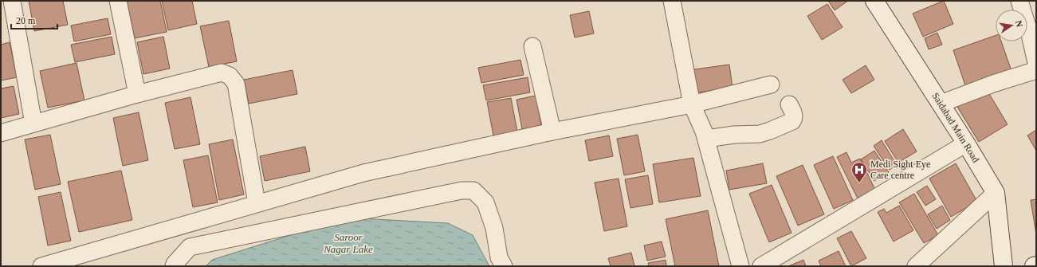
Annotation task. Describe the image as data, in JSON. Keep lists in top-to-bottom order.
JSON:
{
  "streets": {
    "main road": ["Saidabad Main Road"]
  },
  "water": ["Saroor Nagar Lake"],
  "places": {
    "hospital": ["Medi Sight Eye Care centre"]
  },
  "scale_bar": "20 m",
  "north": "right"
}
